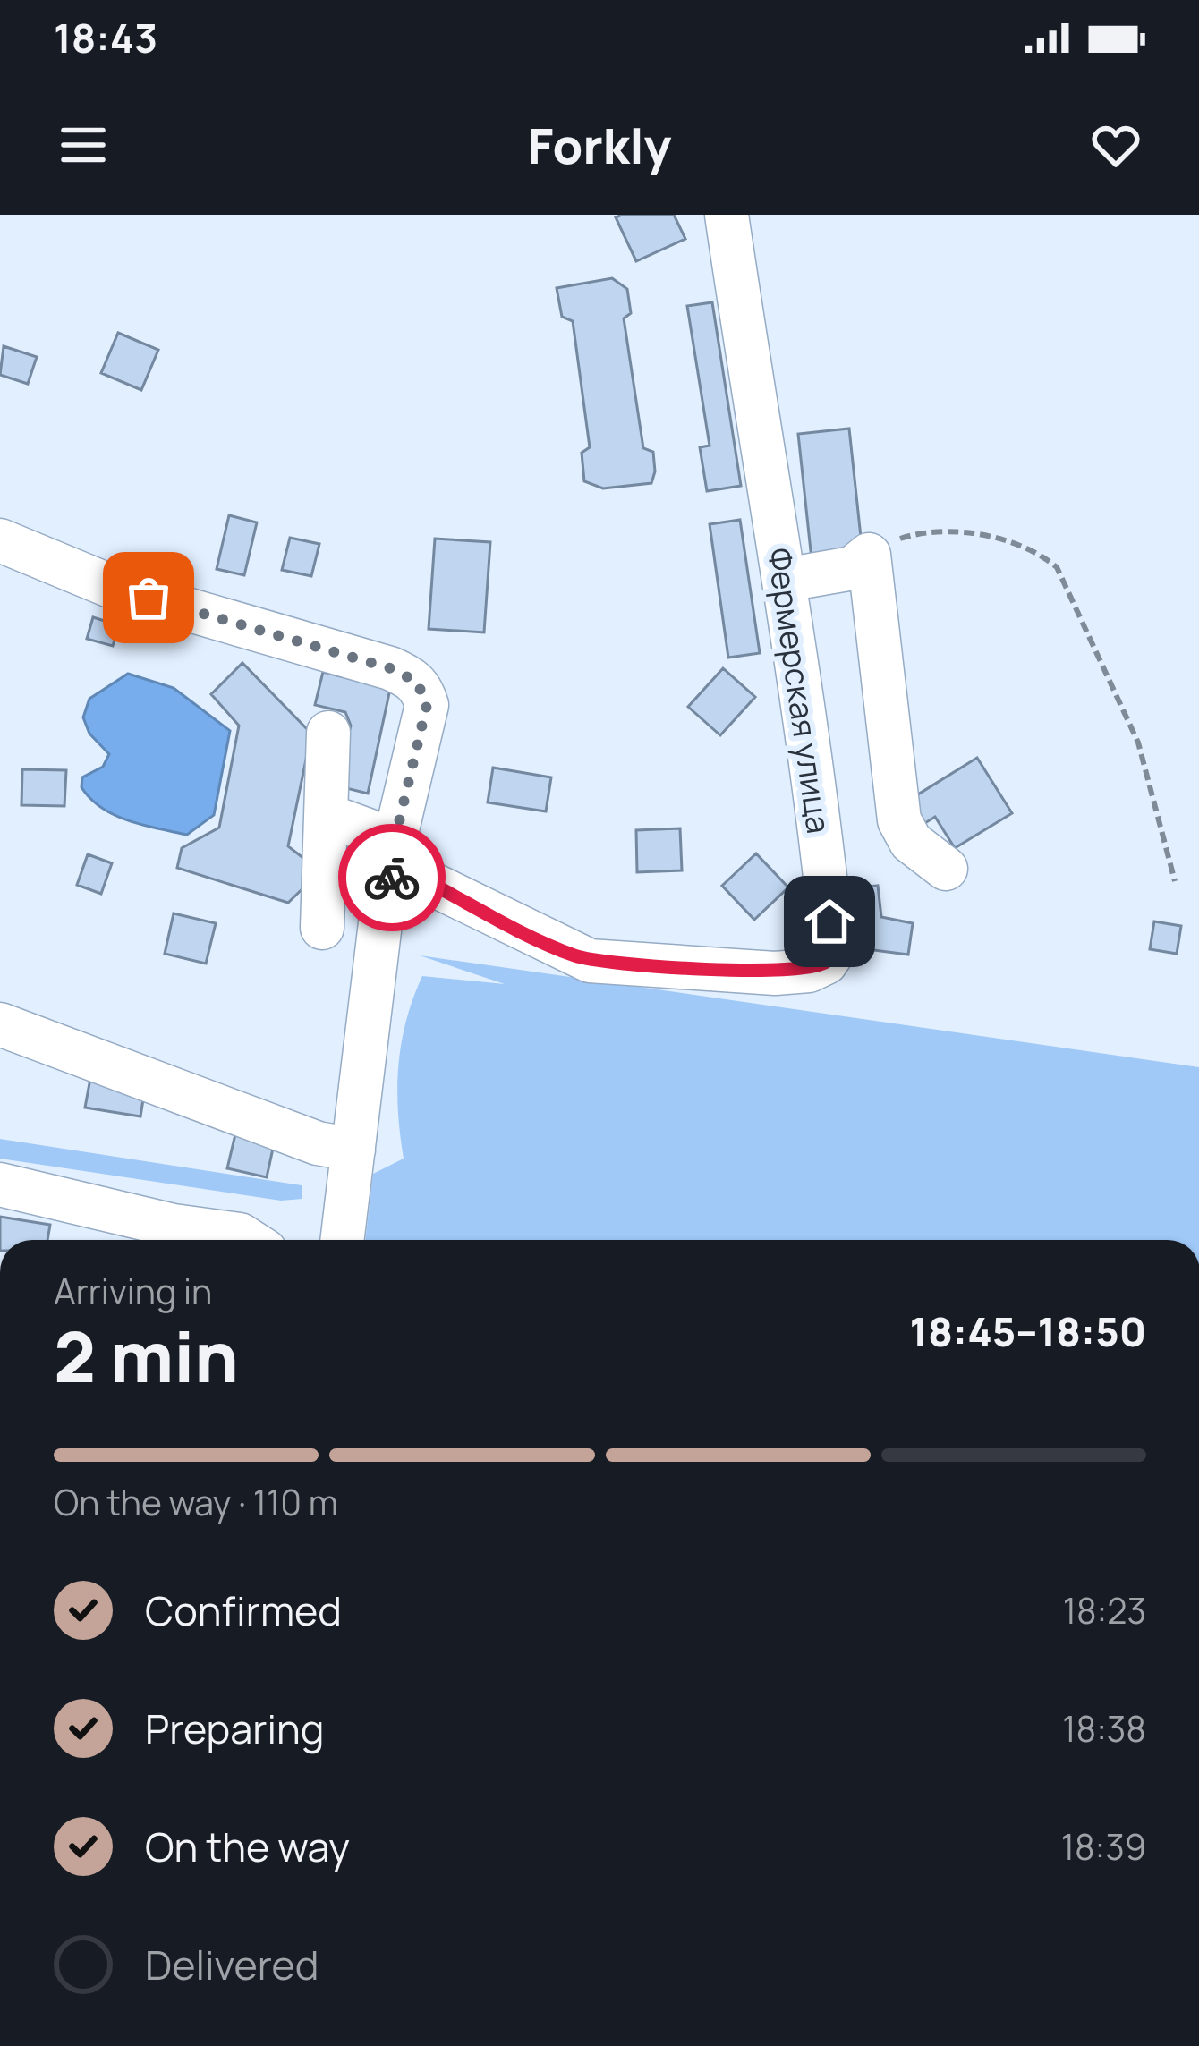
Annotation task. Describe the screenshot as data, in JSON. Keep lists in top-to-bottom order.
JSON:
{
  "streets": {
    "street": ["Фермерская улица"]
  },
  "page": {
    "status": "18:43",
    "header": "Forkly",
    "heading": ["2 min", "Arriving in", "18:45–18:50"],
    "bar": "On the way · 110 m",
    "list": [
      ["Confirmed", "18:23"],
      ["Preparing", "18:38"],
      ["On the way", "18:39"],
      "Delivered"
    ]
  }
}
